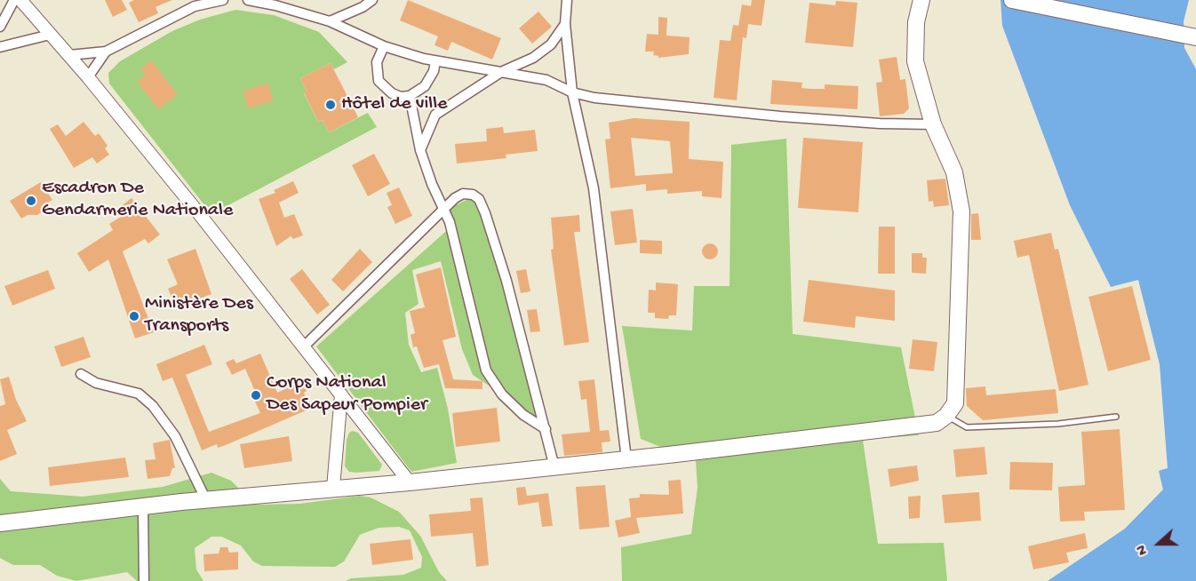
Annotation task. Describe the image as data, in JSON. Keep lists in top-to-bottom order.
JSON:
{
  "places": [
    "Hôtel de ville",
    "Escadron De Gendarmerie Nationale",
    "Ministère Des Transports",
    "Corps National Des Sapeur Pompier"
  ],
  "north": "left"
}
